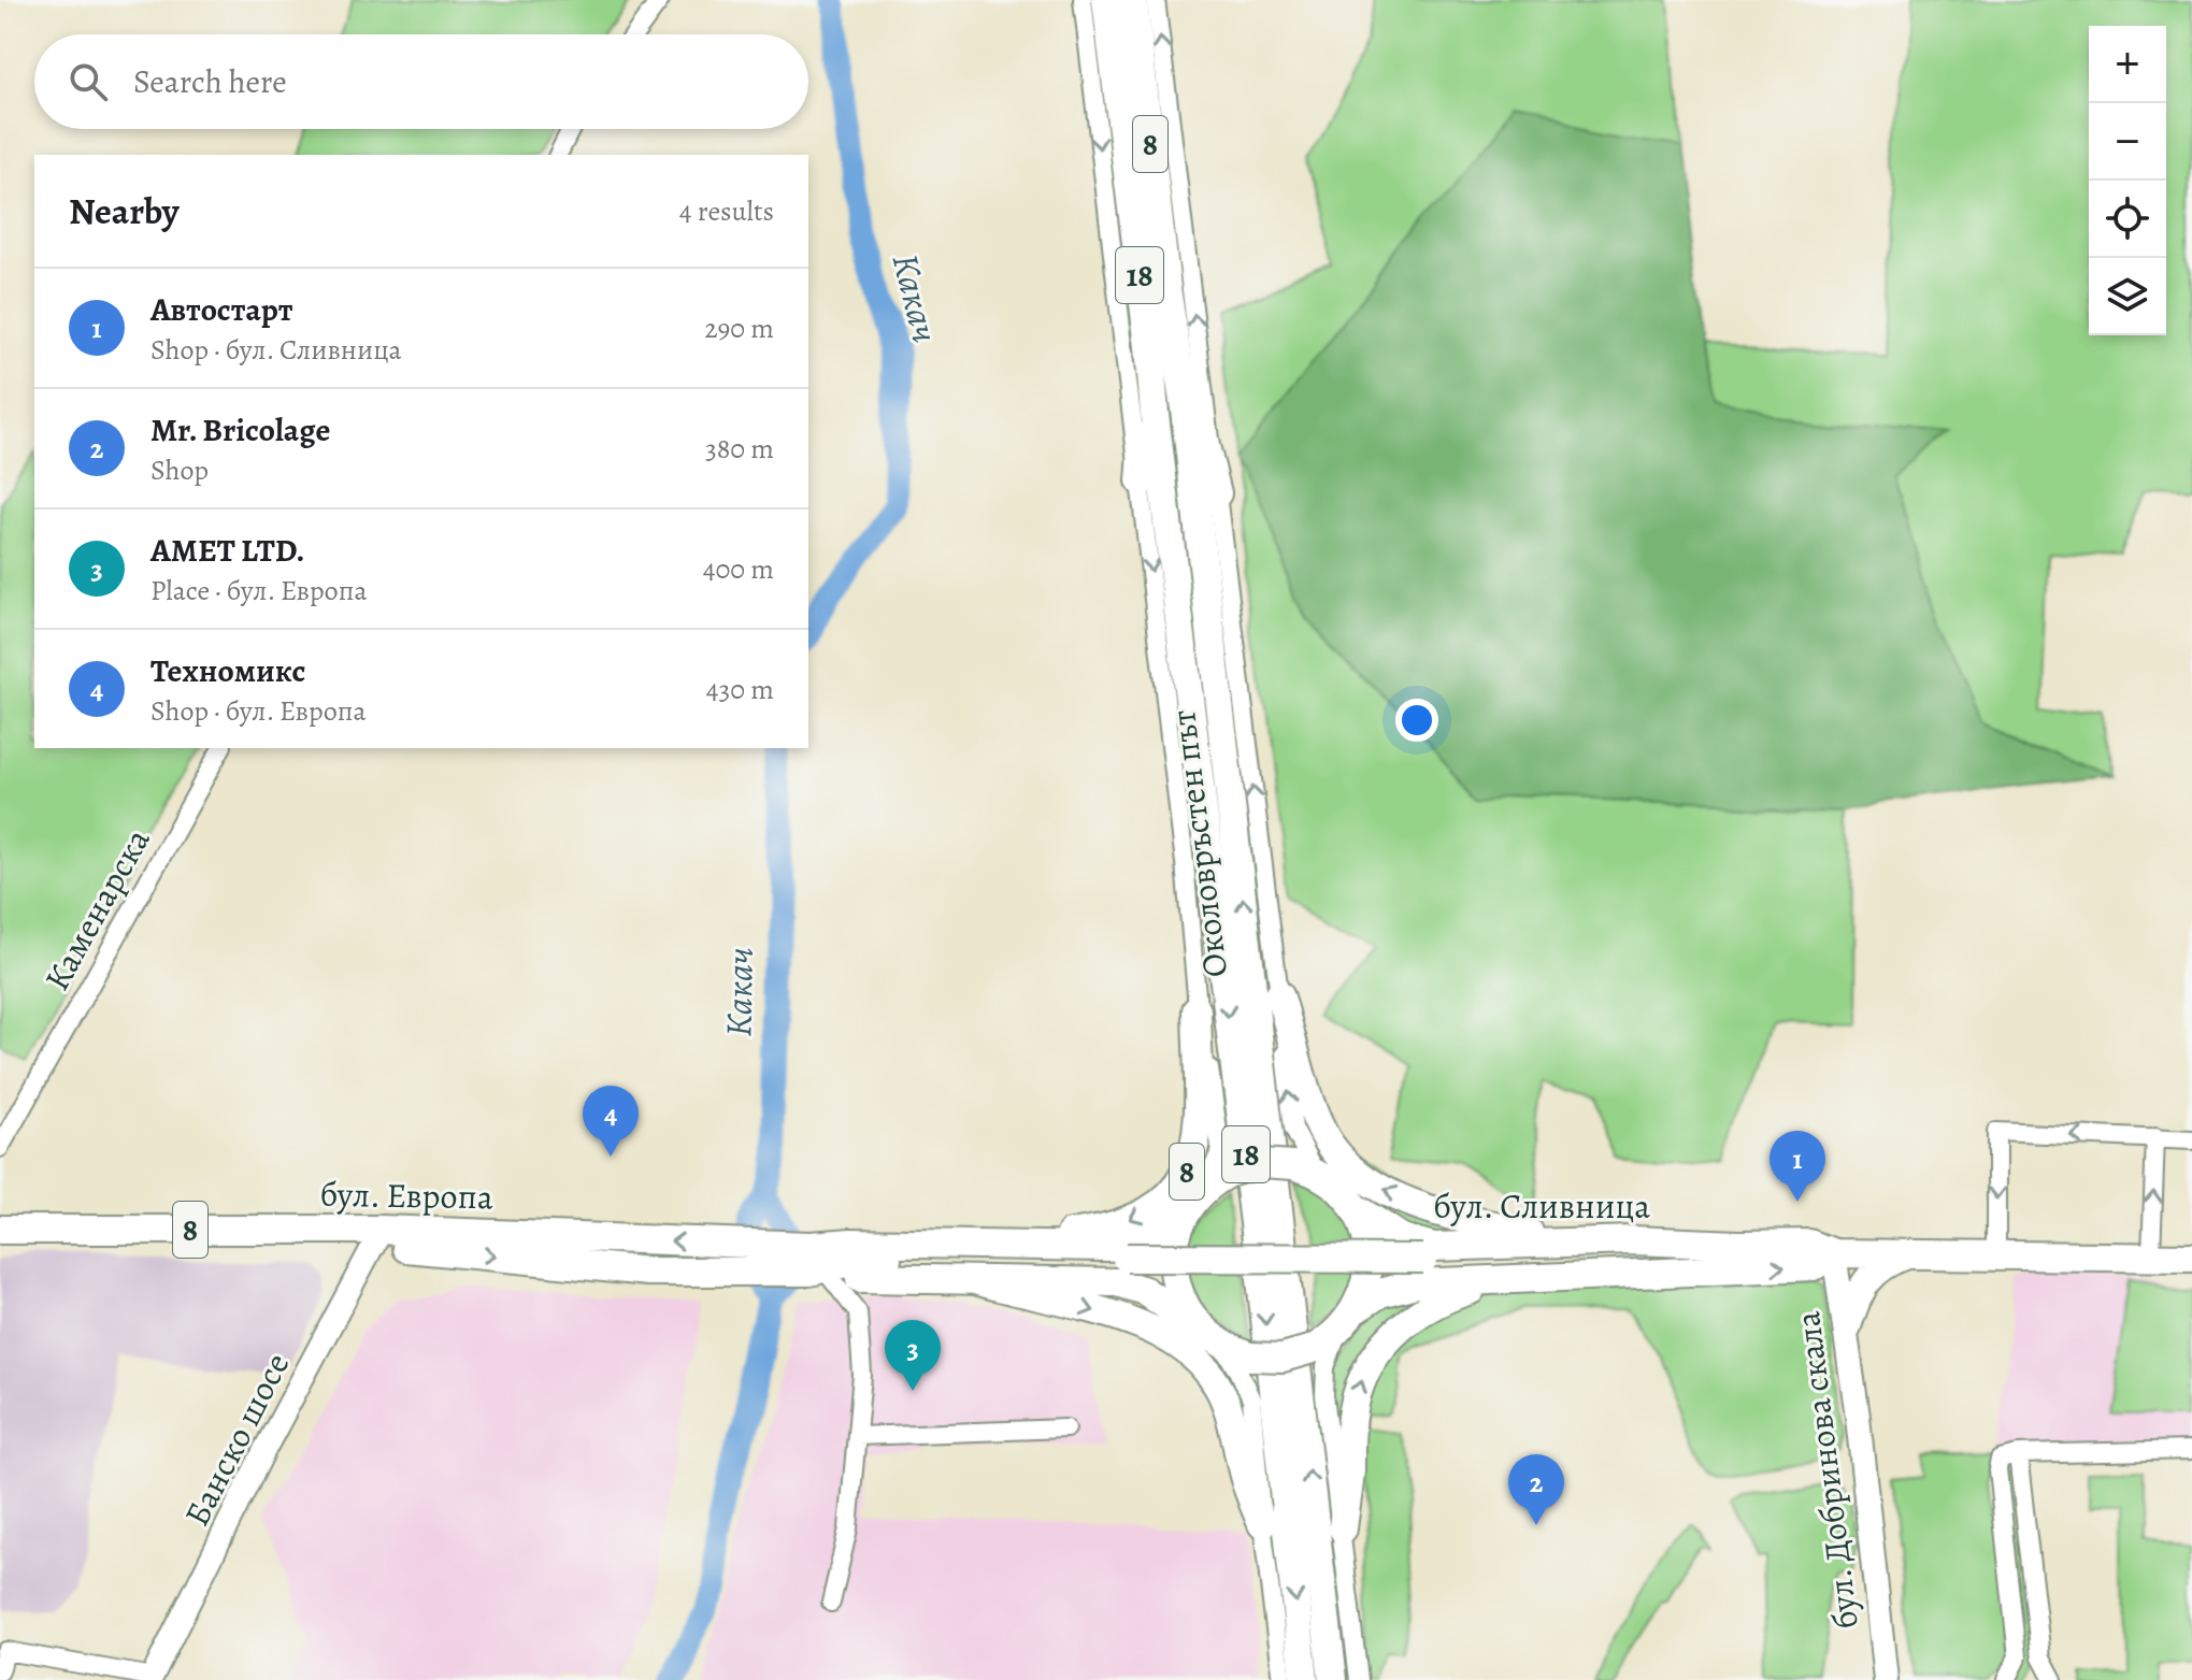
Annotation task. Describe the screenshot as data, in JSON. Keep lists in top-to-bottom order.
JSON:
{
  "streets": {
    "main road": [
      "8",
      "18",
      "Околовръстен път",
      "бул. Европа",
      "бул. Сливница",
      "бул. Добринова скала"
    ],
    "street": ["Каменарска", "Банско шосе"]
  },
  "crossings": [
    ["8", "Околовръстен път"],
    ["8", "бул. Европа"],
    ["8", "бул. Сливница"],
    ["бул. Европа", "бул. Сливница"],
    ["бул. Европа", "Банско шосе"],
    ["бул. Сливница", "бул. Добринова скала"]
  ],
  "water": ["Какач"],
  "page": {
    "map_buttons": ["+", "−"],
    "search": "Search here",
    "heading": ["Nearby", "4 results"],
    "list": [
      {
        "mark": "1",
        "name": "Автостарт",
        "note": "Shop · бул. Сливница",
        "value": "290 m"
      },
      {
        "mark": "2",
        "name": "Mr. Bricolage",
        "note": "Shop",
        "value": "380 m"
      },
      {
        "mark": "3",
        "name": "AMET LTD.",
        "note": "Place · бул. Европа",
        "value": "400 m"
      },
      {
        "mark": "4",
        "name": "Техномикс",
        "note": "Shop · бул. Европа",
        "value": "430 m"
      }
    ],
    "pins": [
      "4",
      "1",
      "3",
      "2"
    ]
  }
}
